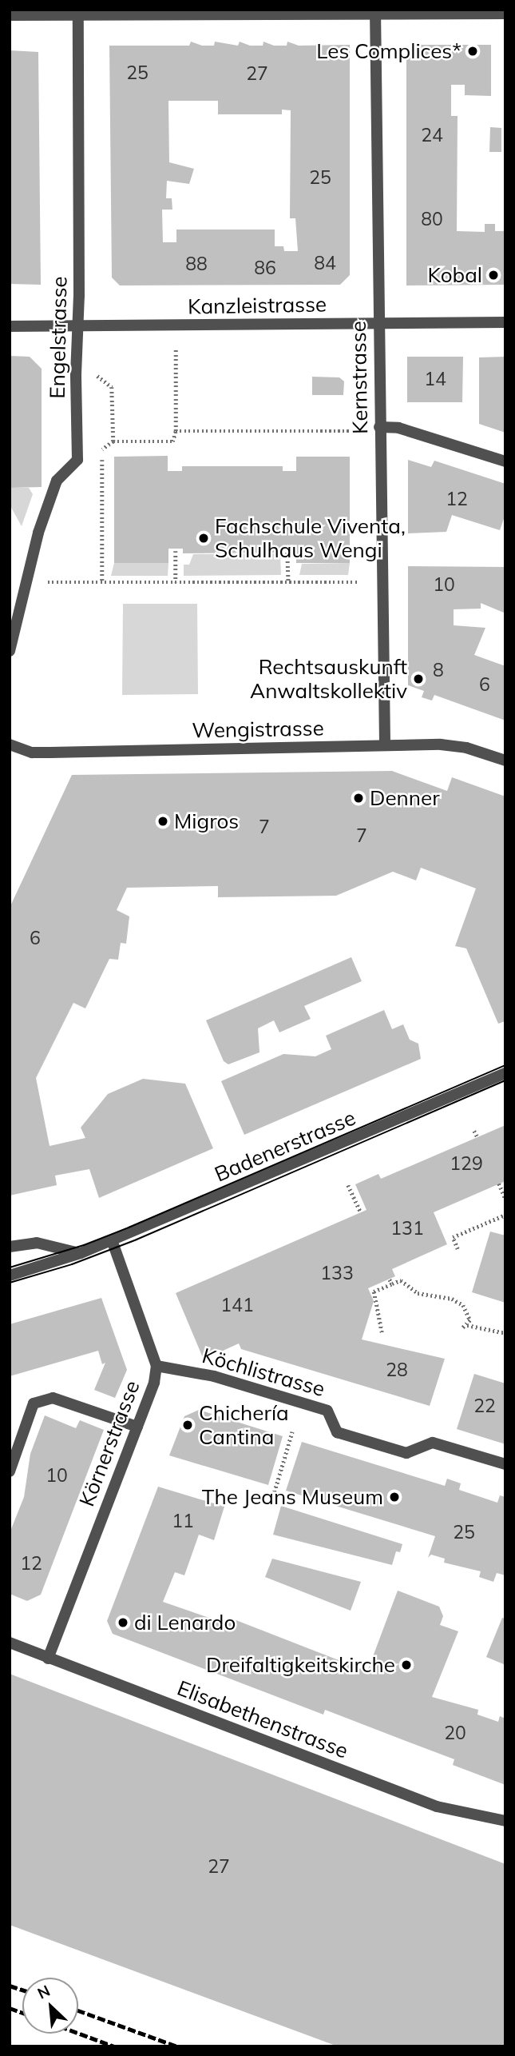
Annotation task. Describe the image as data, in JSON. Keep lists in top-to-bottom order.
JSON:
{
  "streets": {
    "street": [
      "Kanzleistrasse",
      "Engelstrasse",
      "Kernstrasse",
      "Wengistrasse",
      "Badenerstrasse",
      "Köchlistrasse",
      "Körnerstrasse",
      "Elisabethenstrasse"
    ]
  },
  "crossings": [
    ["Kanzleistrasse", "Engelstrasse"],
    ["Kanzleistrasse", "Kernstrasse"],
    ["Kernstrasse", "Wengistrasse"],
    ["Badenerstrasse", "Körnerstrasse"],
    ["Köchlistrasse", "Körnerstrasse"],
    ["Körnerstrasse", "Elisabethenstrasse"]
  ],
  "places": [
    "Les Complices*",
    "Kobal",
    "Fachschule Viventa, Schulhaus Wengi",
    "Rechtsauskunft Anwaltskollektiv",
    "Denner",
    "Migros",
    "Chichería Cantina",
    "The Jeans Museum",
    "di Lenardo",
    "Dreifaltigkeitskirche"
  ],
  "house_numbers": [
    "25",
    "27",
    "24",
    "25",
    "80",
    "84",
    "88",
    "86",
    "14",
    "12",
    "10",
    "8",
    "6",
    "7",
    "7",
    "6",
    "129",
    "131",
    "133",
    "141",
    "28",
    "22",
    "10",
    "11",
    "25",
    "12",
    "20",
    "27"
  ],
  "north": "top left"
}
